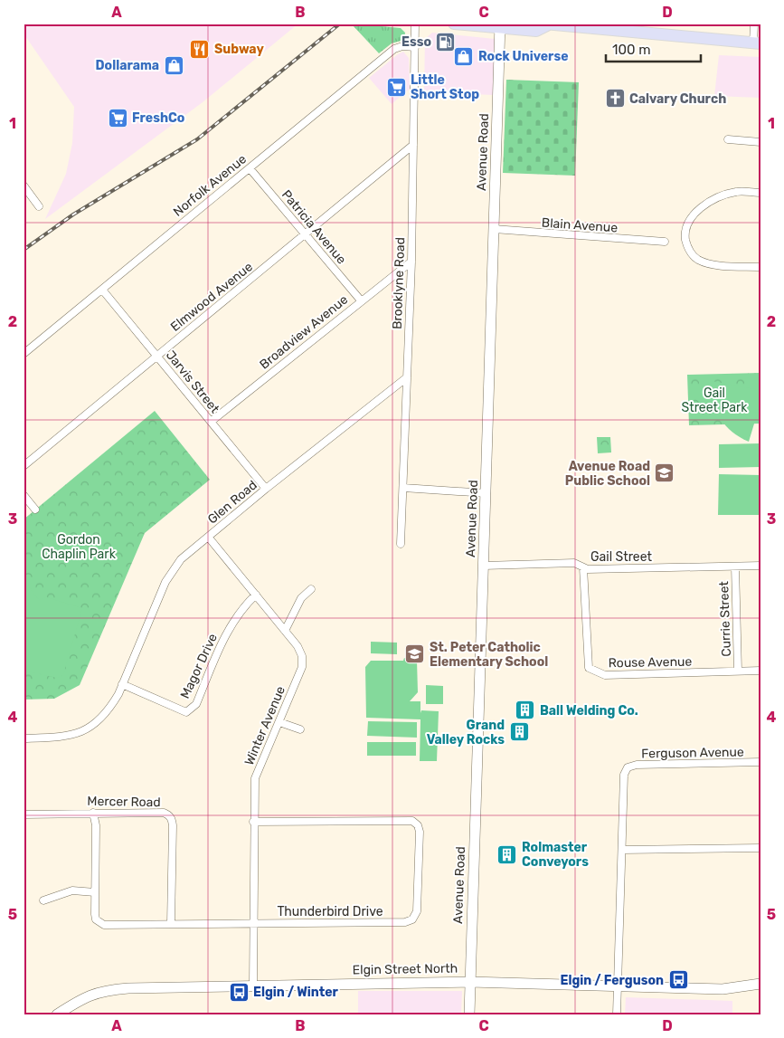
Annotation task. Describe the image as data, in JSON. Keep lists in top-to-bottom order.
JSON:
{
  "streets": {
    "street": [
      "Avenue Road",
      "Norfolk Avenue",
      "Blain Avenue",
      "Patricia Avenue",
      "Brooklyne Road",
      "Elmwood Avenue",
      "Broadview Avenue",
      "Jarvis Street",
      "Glen Road",
      "Gail Street",
      "Currie Street",
      "Rouse Avenue",
      "Magor Drive",
      "Winter Avenue",
      "Ferguson Avenue",
      "Mercer Road",
      "Thunderbird Drive",
      "Elgin Street North"
    ]
  },
  "crossings": [
    ["Avenue Road", "Blain Avenue"],
    ["Avenue Road", "Gail Street"],
    ["Avenue Road", "Elgin Street North"],
    ["Norfolk Avenue", "Patricia Avenue"],
    ["Norfolk Avenue", "Brooklyne Road"],
    ["Norfolk Avenue", "Jarvis Street"],
    ["Patricia Avenue", "Elmwood Avenue"],
    ["Patricia Avenue", "Broadview Avenue"],
    ["Brooklyne Road", "Elmwood Avenue"],
    ["Brooklyne Road", "Broadview Avenue"],
    ["Brooklyne Road", "Glen Road"],
    ["Elmwood Avenue", "Jarvis Street"],
    ["Broadview Avenue", "Jarvis Street"],
    ["Jarvis Street", "Glen Road"],
    ["Glen Road", "Magor Drive"],
    ["Glen Road", "Winter Avenue"],
    ["Gail Street", "Currie Street"],
    ["Gail Street", "Rouse Avenue"],
    ["Currie Street", "Rouse Avenue"],
    ["Magor Drive", "Winter Avenue"],
    ["Winter Avenue", "Thunderbird Drive"],
    ["Winter Avenue", "Elgin Street North"],
    ["Ferguson Avenue", "Elgin Street North"],
    ["Mercer Road", "Thunderbird Drive"]
  ],
  "parks": ["Gail Street Park", "Gordon Chaplin Park"],
  "places": {
    "fuel station": ["Esso"],
    "restaurant": ["Subway"],
    "shop": ["Rock Universe", "Dollarama"],
    "supermarket": ["Little Short Stop", "FreshCo"],
    "church": ["Calvary Church"],
    "school or university": ["Avenue Road Public School", "St. Peter Catholic Elementary School"],
    "building": ["Ball Welding Co.", "Grand Valley Rocks", "Rolmaster Conveyors"],
    "bus stop": ["Elgin / Ferguson", "Elgin / Winter"]
  },
  "scale_bar": "100 m",
  "grid": {
    "columns": [
      "A",
      "B",
      "C",
      "D"
    ],
    "rows": [
      "1",
      "2",
      "3",
      "4",
      "5"
    ]
  }
}
